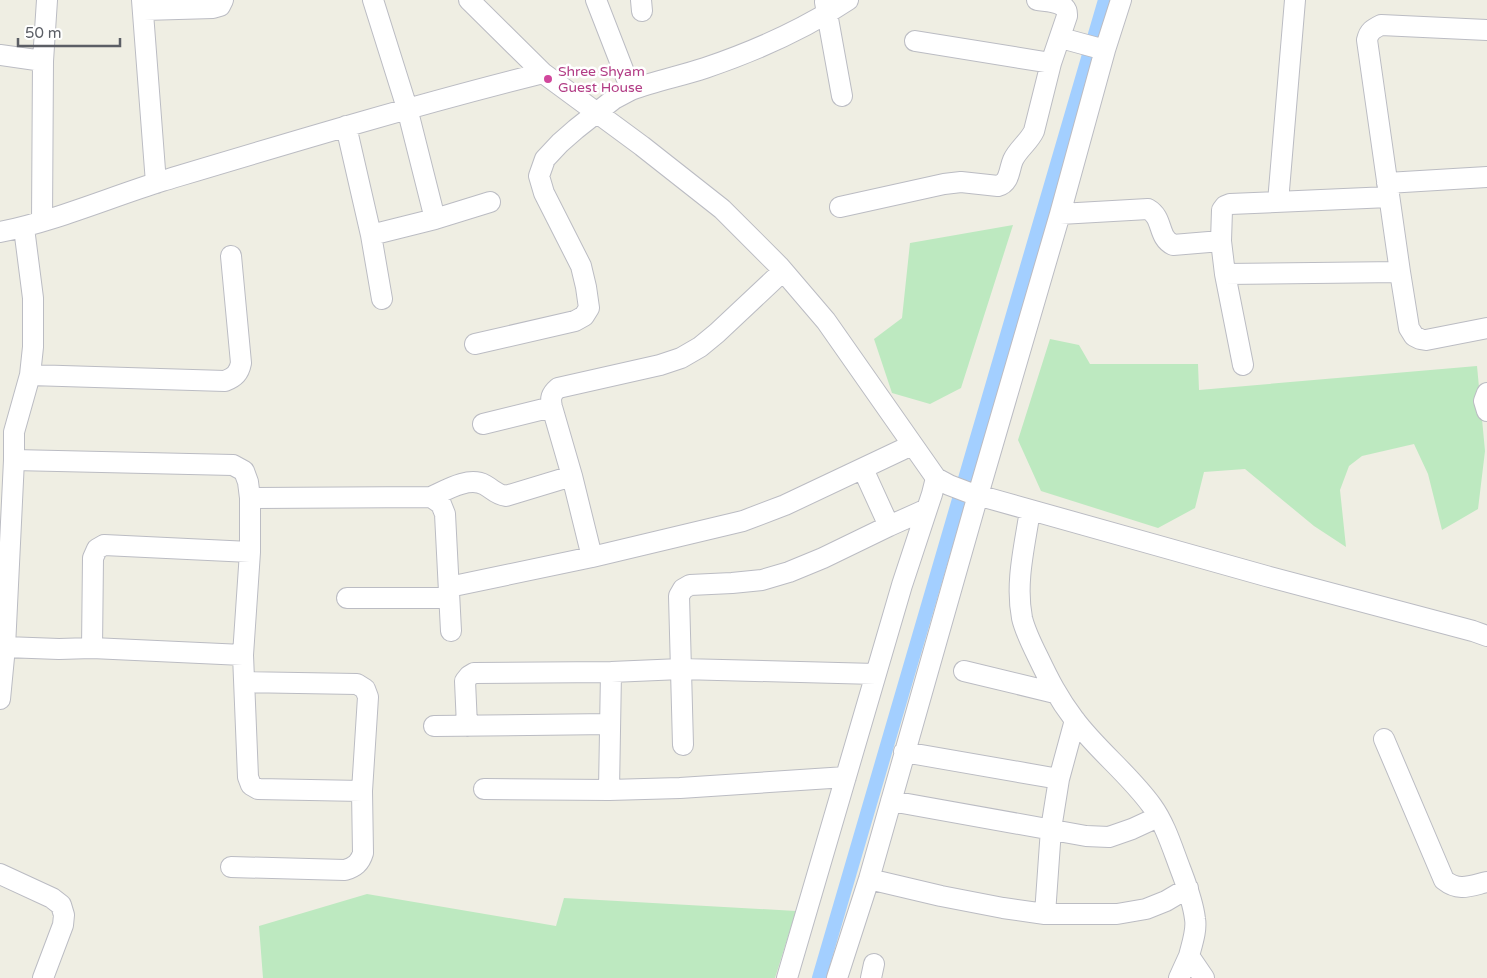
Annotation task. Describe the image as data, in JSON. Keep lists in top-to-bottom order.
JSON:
{
  "places": ["Shree Shyam Guest House"],
  "scale_bar": "50 m"
}
